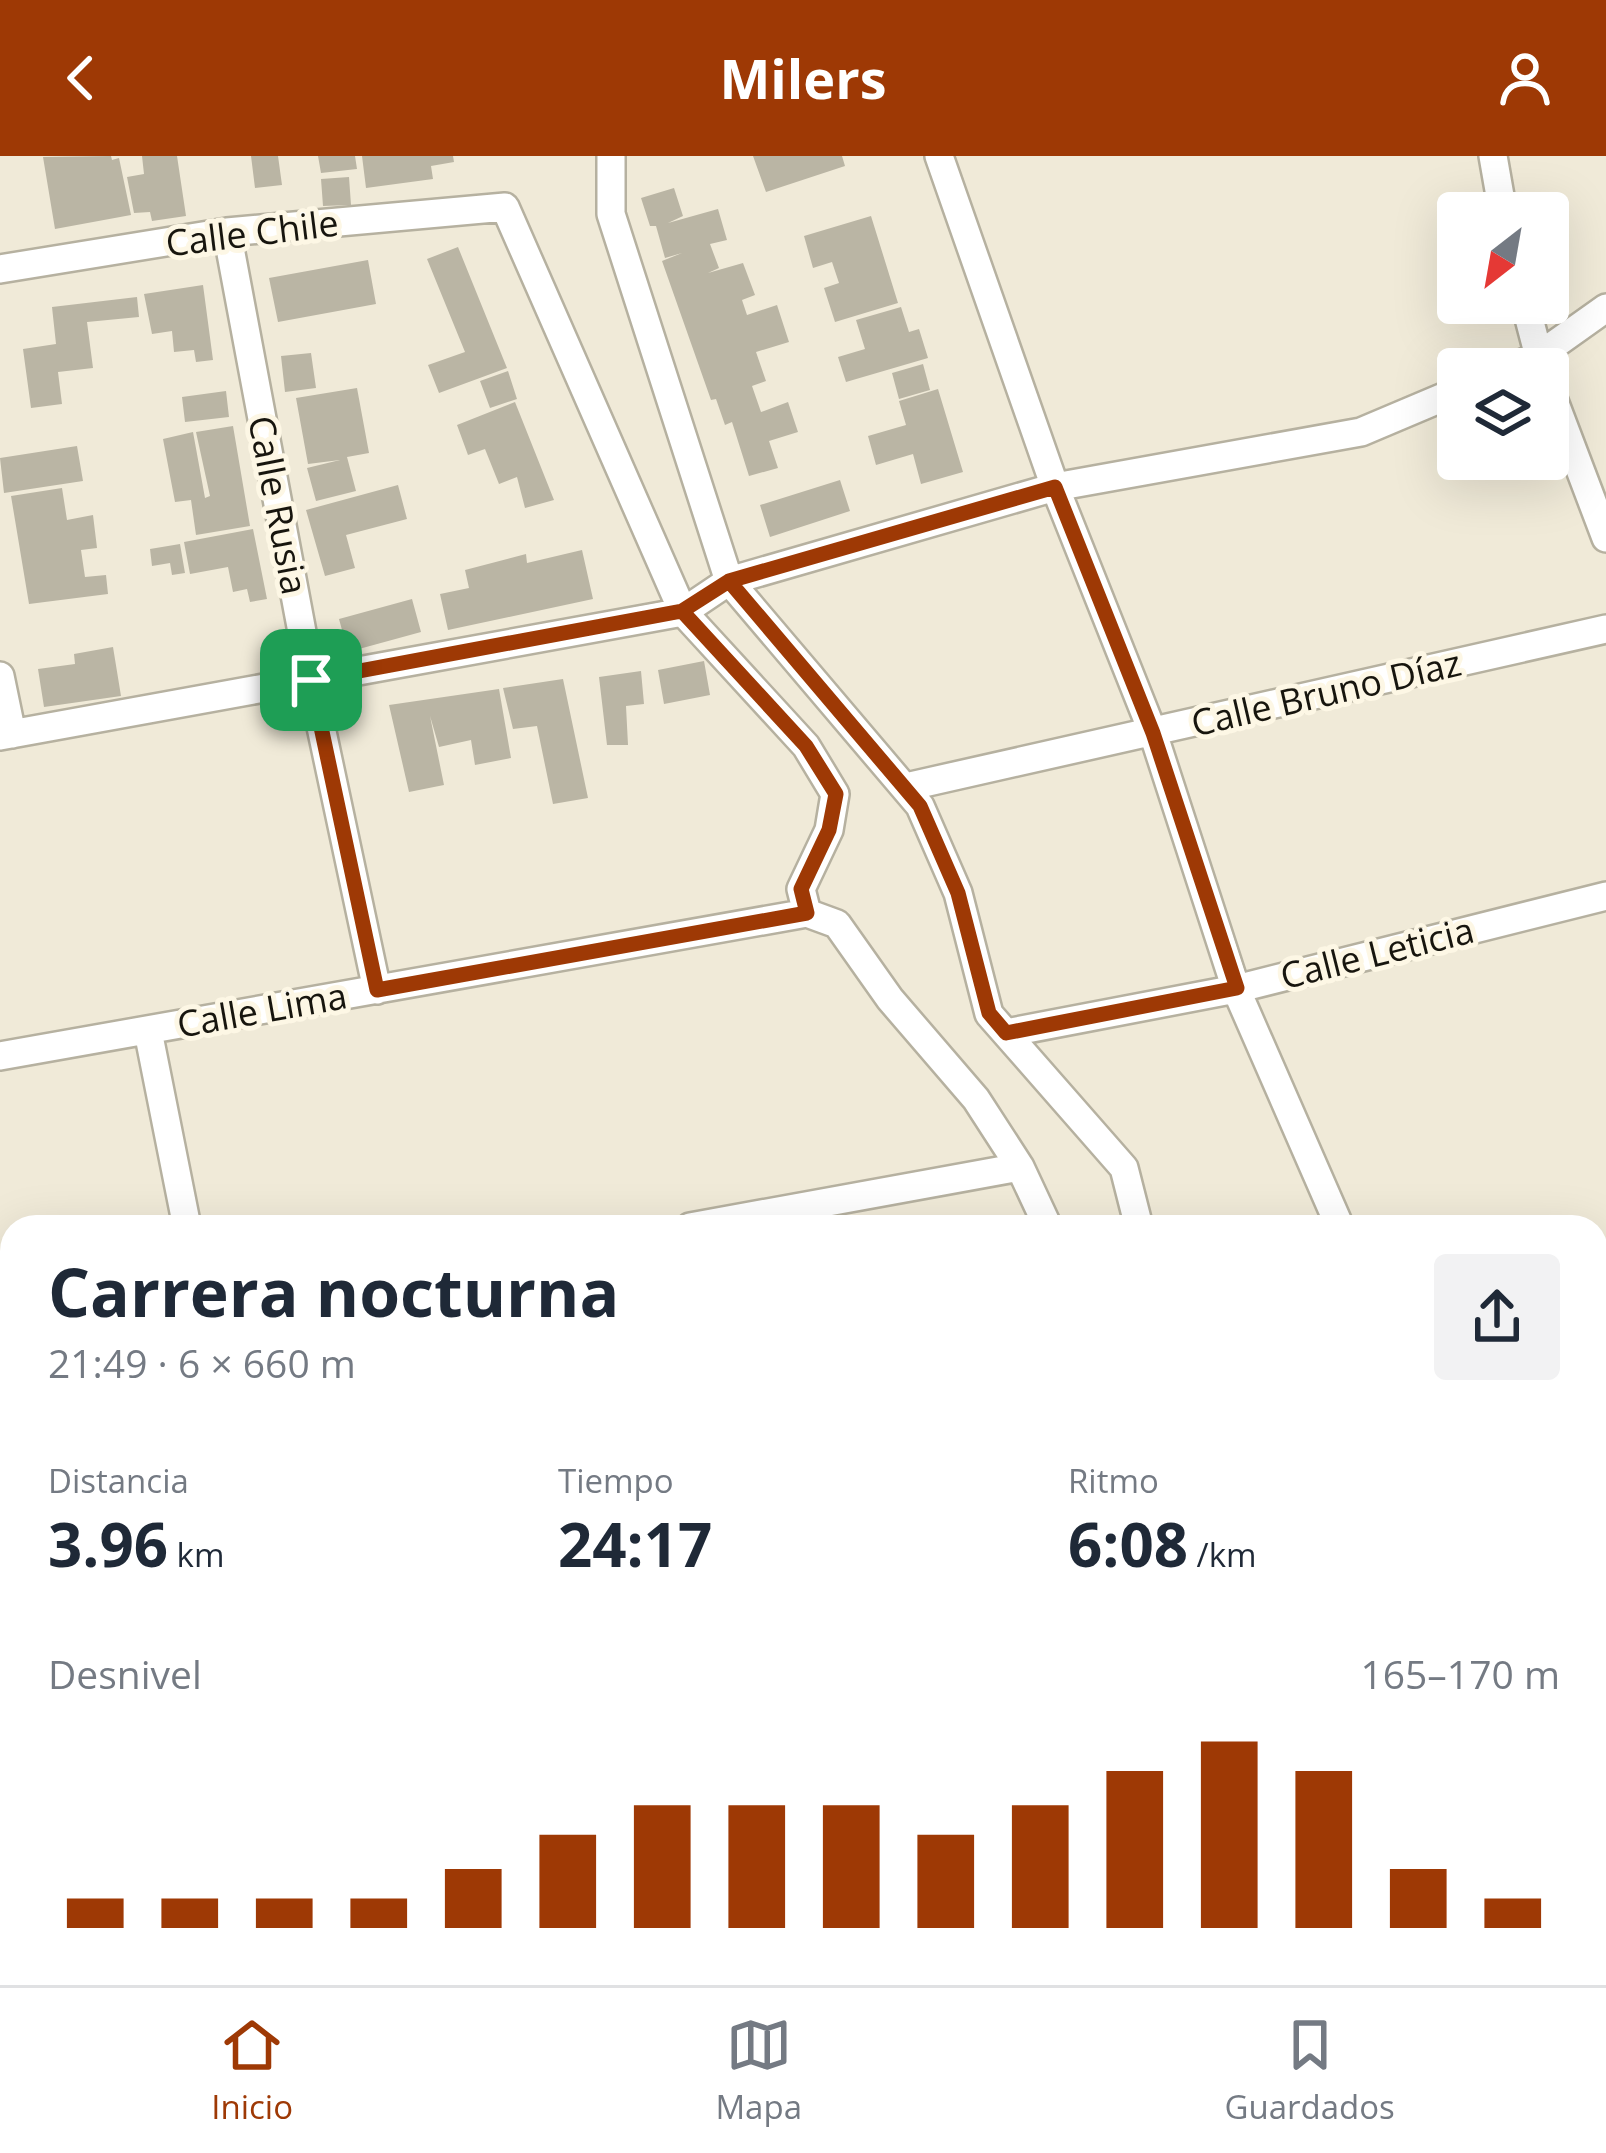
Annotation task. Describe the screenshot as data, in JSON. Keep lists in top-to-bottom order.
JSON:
{
  "streets": {
    "street": [
      "Calle Chile",
      "Calle Rusia",
      "Calle Bruno Díaz",
      "Calle Leticia",
      "Calle Lima"
    ]
  },
  "crossings": [
    ["Calle Chile", "Calle Rusia"],
    ["Calle Rusia", "Calle Lima"]
  ],
  "north": "bottom left",
  "page": {
    "header": "Milers",
    "heading": ["Carrera nocturna", "21:49 · 6 × 660 m"],
    "stats": [
      ["Distancia", "3.96 km"],
      ["Tiempo", "24:17"],
      ["Ritmo", "6:08 /km"]
    ],
    "chart": ["Desnivel", "165–170 m"],
    "tabs": ["Inicio", "Mapa", "Guardados"]
  }
}
